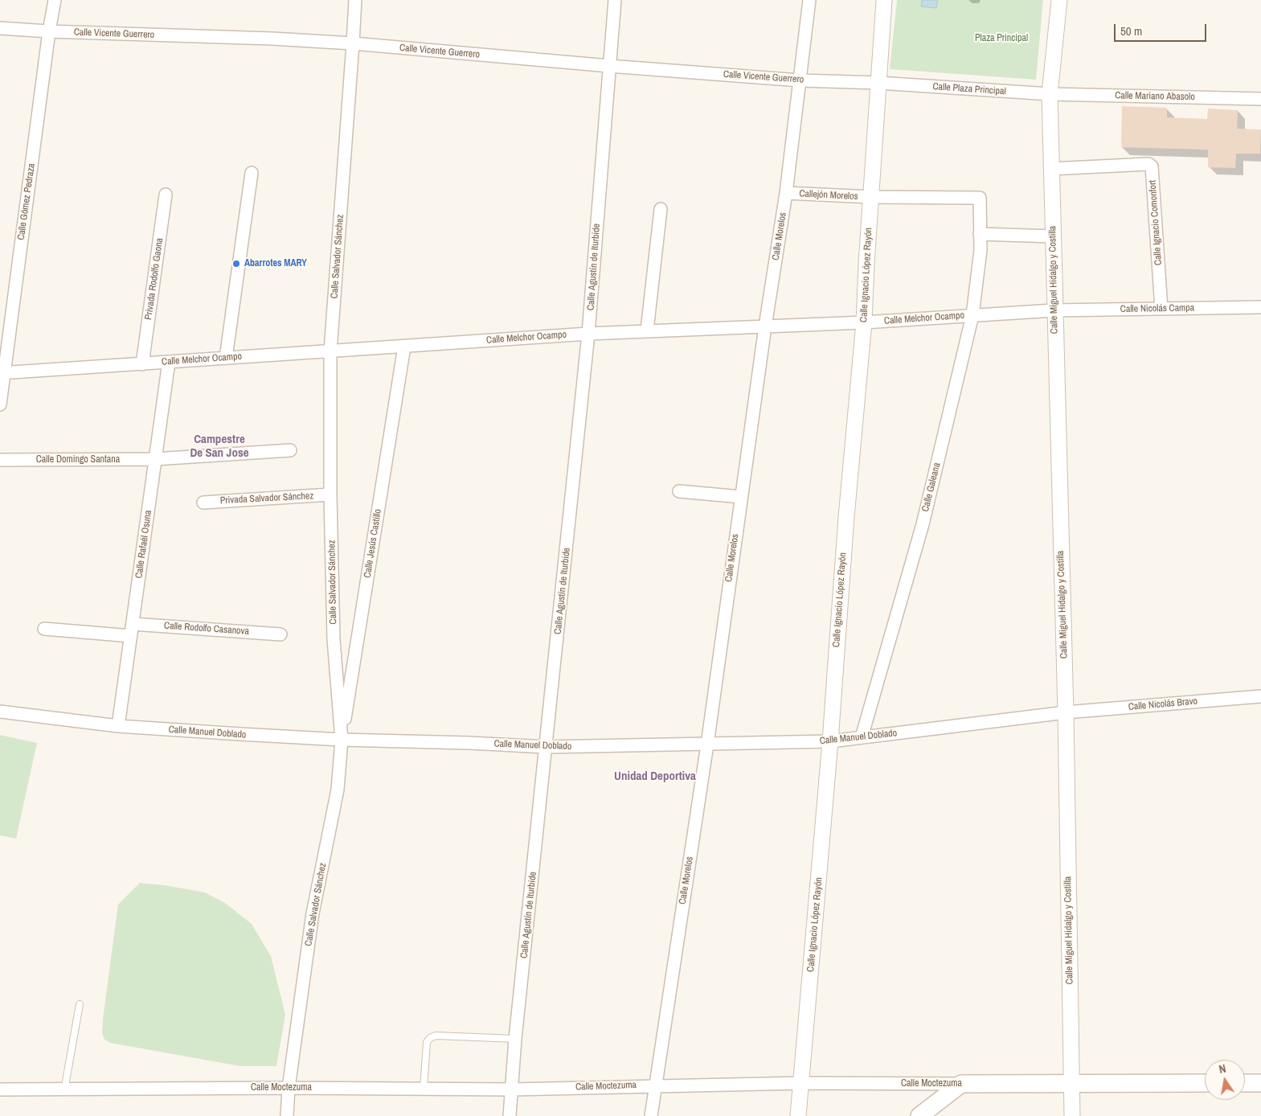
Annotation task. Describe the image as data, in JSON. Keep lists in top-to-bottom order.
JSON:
{
  "streets": {
    "main road": ["Calle Moctezuma"],
    "street": [
      "Calle Vicente Guerrero",
      "Calle Plaza Principal",
      "Calle Mariano Abasolo",
      "Callejón Morelos",
      "Calle Gómez Pedraza",
      "Calle Ignacio Comonfort",
      "Calle Morelos",
      "Calle Salvador Sánchez",
      "Calle Agustín de Iturbide",
      "Calle Ignacio López Rayón",
      "Privada Rodolfo Gaona",
      "Calle Miguel Hidalgo y Costilla",
      "Calle Nicolás Campa",
      "Calle Melchor Ocampo",
      "Calle Domingo Santana",
      "Calle Galeana",
      "Privada Salvador Sánchez",
      "Calle Jesús Castillo",
      "Calle Rafaél Osuna",
      "Calle Rodolfo Casanova",
      "Calle Nicolás Bravo",
      "Calle Manuel Doblado"
    ]
  },
  "crossings": [
    ["Calle Vicente Guerrero", "Calle Plaza Principal"],
    ["Calle Vicente Guerrero", "Calle Gómez Pedraza"],
    ["Calle Vicente Guerrero", "Calle Morelos"],
    ["Calle Vicente Guerrero", "Calle Salvador Sánchez"],
    ["Calle Vicente Guerrero", "Calle Agustín de Iturbide"],
    ["Calle Vicente Guerrero", "Calle Ignacio López Rayón"],
    ["Calle Plaza Principal", "Calle Mariano Abasolo"],
    ["Calle Plaza Principal", "Calle Ignacio López Rayón"],
    ["Calle Plaza Principal", "Calle Miguel Hidalgo y Costilla"],
    ["Calle Mariano Abasolo", "Calle Miguel Hidalgo y Costilla"],
    ["Callejón Morelos", "Calle Morelos"],
    ["Callejón Morelos", "Calle Ignacio López Rayón"],
    ["Callejón Morelos", "Calle Galeana"],
    ["Calle Gómez Pedraza", "Calle Melchor Ocampo"],
    ["Calle Ignacio Comonfort", "Calle Miguel Hidalgo y Costilla"],
    ["Calle Ignacio Comonfort", "Calle Nicolás Campa"],
    ["Calle Morelos", "Calle Melchor Ocampo"],
    ["Calle Morelos", "Calle Manuel Doblado"],
    ["Calle Morelos", "Calle Moctezuma"],
    ["Calle Salvador Sánchez", "Calle Melchor Ocampo"],
    ["Calle Salvador Sánchez", "Privada Salvador Sánchez"],
    ["Calle Salvador Sánchez", "Calle Jesús Castillo"],
    ["Calle Salvador Sánchez", "Calle Manuel Doblado"],
    ["Calle Salvador Sánchez", "Calle Moctezuma"],
    ["Calle Agustín de Iturbide", "Calle Melchor Ocampo"],
    ["Calle Agustín de Iturbide", "Calle Manuel Doblado"],
    ["Calle Agustín de Iturbide", "Calle Moctezuma"],
    ["Calle Ignacio López Rayón", "Calle Melchor Ocampo"],
    ["Calle Ignacio López Rayón", "Calle Manuel Doblado"],
    ["Calle Ignacio López Rayón", "Calle Moctezuma"],
    ["Privada Rodolfo Gaona", "Calle Melchor Ocampo"],
    ["Calle Miguel Hidalgo y Costilla", "Calle Nicolás Campa"],
    ["Calle Miguel Hidalgo y Costilla", "Calle Melchor Ocampo"],
    ["Calle Miguel Hidalgo y Costilla", "Calle Nicolás Bravo"],
    ["Calle Miguel Hidalgo y Costilla", "Calle Manuel Doblado"],
    ["Calle Miguel Hidalgo y Costilla", "Calle Moctezuma"],
    ["Calle Nicolás Campa", "Calle Melchor Ocampo"],
    ["Calle Melchor Ocampo", "Calle Galeana"],
    ["Calle Melchor Ocampo", "Calle Jesús Castillo"],
    ["Calle Melchor Ocampo", "Calle Rafaél Osuna"],
    ["Calle Domingo Santana", "Calle Rafaél Osuna"],
    ["Calle Galeana", "Calle Manuel Doblado"],
    ["Calle Jesús Castillo", "Calle Manuel Doblado"],
    ["Calle Rafaél Osuna", "Calle Rodolfo Casanova"],
    ["Calle Rafaél Osuna", "Calle Manuel Doblado"],
    ["Calle Nicolás Bravo", "Calle Manuel Doblado"]
  ],
  "districts": ["Campestre De San Jose", "Unidad Deportiva"],
  "parks": ["Plaza Principal"],
  "places": ["Abarrotes MARY"],
  "scale_bar": "50 m",
  "north": "top"
}
